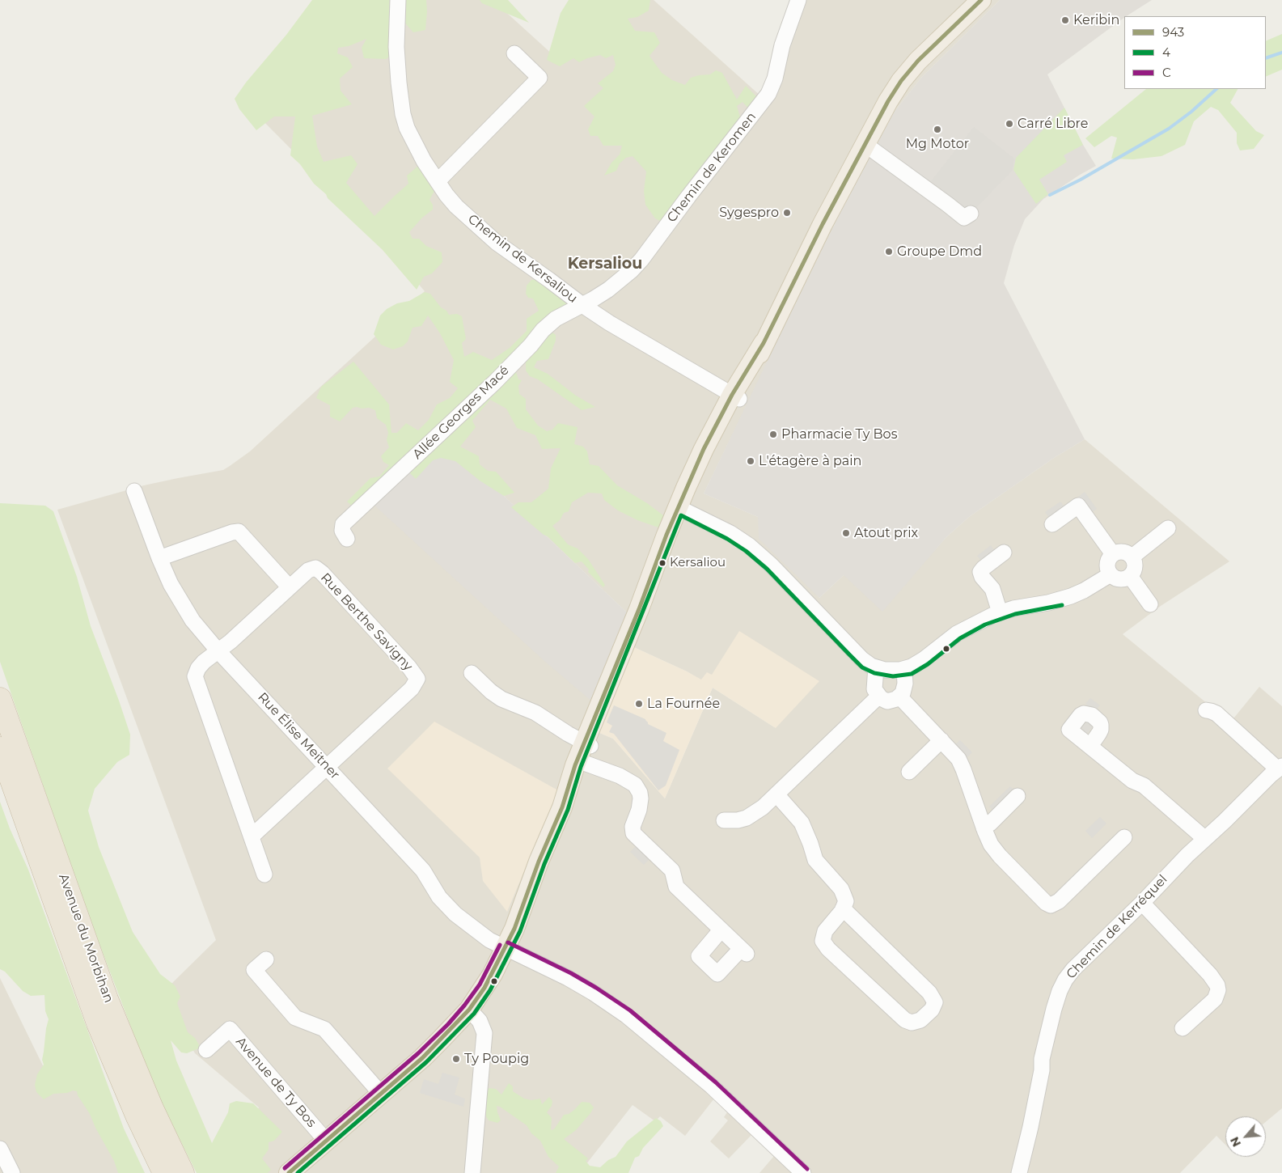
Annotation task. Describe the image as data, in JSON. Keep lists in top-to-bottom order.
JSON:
{
  "streets": {
    "highway": ["Avenue du Morbihan"],
    "street": [
      "Chemin de Keromen",
      "Chemin de Kersaliou",
      "Allée Georges Macé",
      "Rue Berthe Savigny",
      "Rue Élise Meitner",
      "Chemin de Kerréquel",
      "Avenue de Ty Bos"
    ]
  },
  "crossings": [
    ["Chemin de Keromen", "Chemin de Kersaliou"],
    ["Chemin de Keromen", "Allée Georges Macé"],
    ["Chemin de Kersaliou", "Allée Georges Macé"],
    ["Rue Berthe Savigny", "Rue Élise Meitner"]
  ],
  "districts": ["Kersaliou"],
  "places": [
    "Keribin",
    "Carré Libre",
    "Mg Motor",
    "Sygespro",
    "Groupe Dmd",
    "Pharmacie Ty Bos",
    "L'étagère à pain",
    "Atout prix",
    "Kersaliou",
    "La Fournée",
    "Ty Poupig"
  ],
  "lines": ["transit line 943", "transit line 4", "transit line C"],
  "legend": ["943", "4", "C"],
  "north": "bottom left"
}
